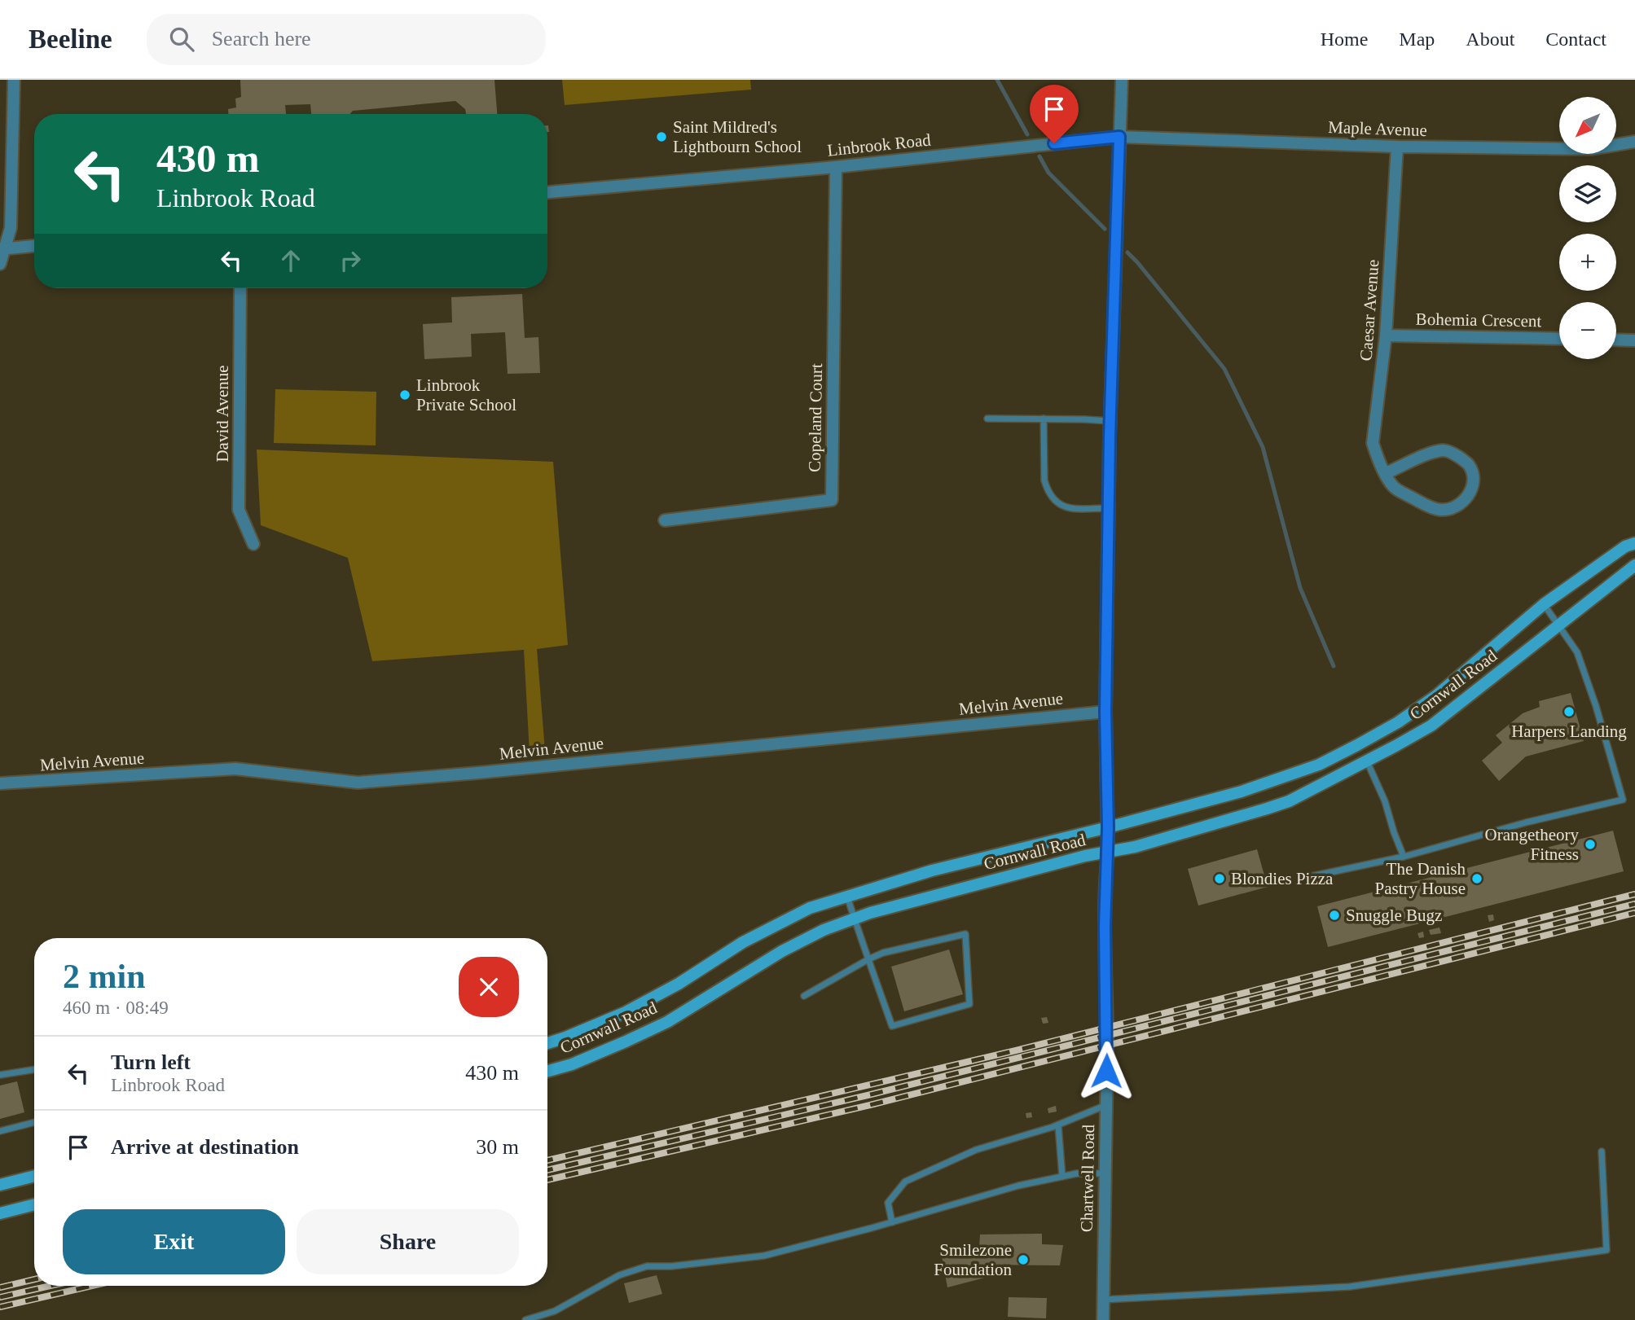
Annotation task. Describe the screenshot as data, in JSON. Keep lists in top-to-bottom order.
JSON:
{
  "streets": {
    "main road": ["Cornwall Road"],
    "street": [
      "Maple Avenue",
      "Linbrook Road",
      "Caesar Avenue",
      "Bohemia Crescent",
      "David Avenue",
      "Copeland Court",
      "Melvin Avenue",
      "Chartwell Road"
    ]
  },
  "crossings": [
    ["Maple Avenue", "Linbrook Road"],
    ["Maple Avenue", "Caesar Avenue"],
    ["Maple Avenue", "Chartwell Road"],
    ["Linbrook Road", "Copeland Court"],
    ["Linbrook Road", "Chartwell Road"],
    ["Caesar Avenue", "Bohemia Crescent"],
    ["Cornwall Road", "Chartwell Road"],
    ["Melvin Avenue", "Chartwell Road"]
  ],
  "places": [
    "Saint Mildred's Lightbourn School",
    "Linbrook Private School",
    "Harpers Landing",
    "Orangetheory Fitness",
    "Blondies Pizza",
    "The Danish Pastry House",
    "Snuggle Bugz",
    "Smilezone Foundation"
  ],
  "north": "bottom left",
  "page": {
    "header": "Beeline",
    "search": "Search here",
    "nav": [
      "Home",
      "Map",
      "About",
      "Contact"
    ],
    "map_buttons": ["+", "−"],
    "turn": ["430 m", "Linbrook Road"],
    "heading": ["2 min", "460 m · 08:49"],
    "list": [
      {
        "name": "Turn left",
        "note": "Linbrook Road",
        "value": "430 m"
      },
      {
        "name": "Arrive at destination",
        "value": "30 m"
      }
    ],
    "buttons": ["Exit", "Share"]
  }
}
